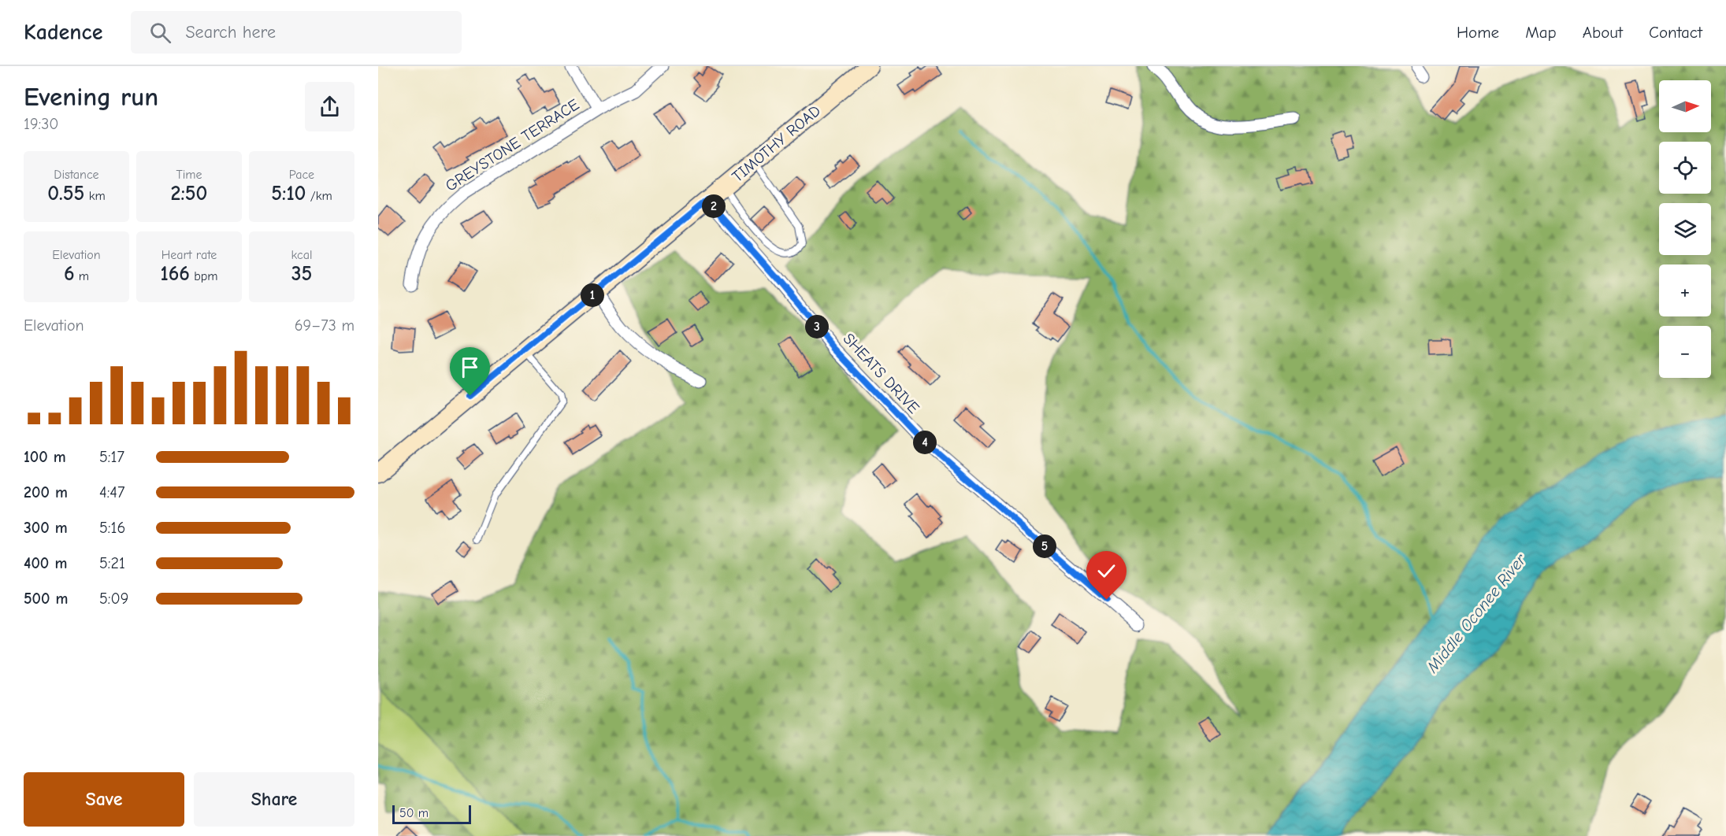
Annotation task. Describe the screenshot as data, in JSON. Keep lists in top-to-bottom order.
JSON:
{
  "streets": {
    "main road": ["TIMOTHY ROAD"],
    "street": ["GREYSTONE TERRACE", "SHEATS DRIVE"]
  },
  "crossings": [
    ["TIMOTHY ROAD", "SHEATS DRIVE"]
  ],
  "water": ["Middle Oconee River"],
  "scale_bar": "50 m",
  "north": "right",
  "page": {
    "header": "Kadence",
    "search": "Search here",
    "nav": [
      "Home",
      "Map",
      "About",
      "Contact"
    ],
    "heading": ["Evening run", "19:30"],
    "map_buttons": ["+", "−"],
    "stats": [
      ["Distance", "0.55 km"],
      ["Time", "2:50"],
      ["Pace", "5:10 /km"],
      ["Elevation", "6 m"],
      ["Heart rate", "166 bpm"],
      ["kcal", "35"]
    ],
    "pins": [
      "2",
      "1",
      "3",
      "4",
      "5"
    ],
    "chart": ["Elevation", "69–73 m"],
    "list": [
      {
        "name": "100 m",
        "note": "5:17"
      },
      {
        "name": "200 m",
        "note": "4:47"
      },
      {
        "name": "300 m",
        "note": "5:16"
      },
      {
        "name": "400 m",
        "note": "5:21"
      },
      {
        "name": "500 m",
        "note": "5:09"
      }
    ],
    "buttons": ["Save", "Share"],
    "scale": "50 m"
  }
}
